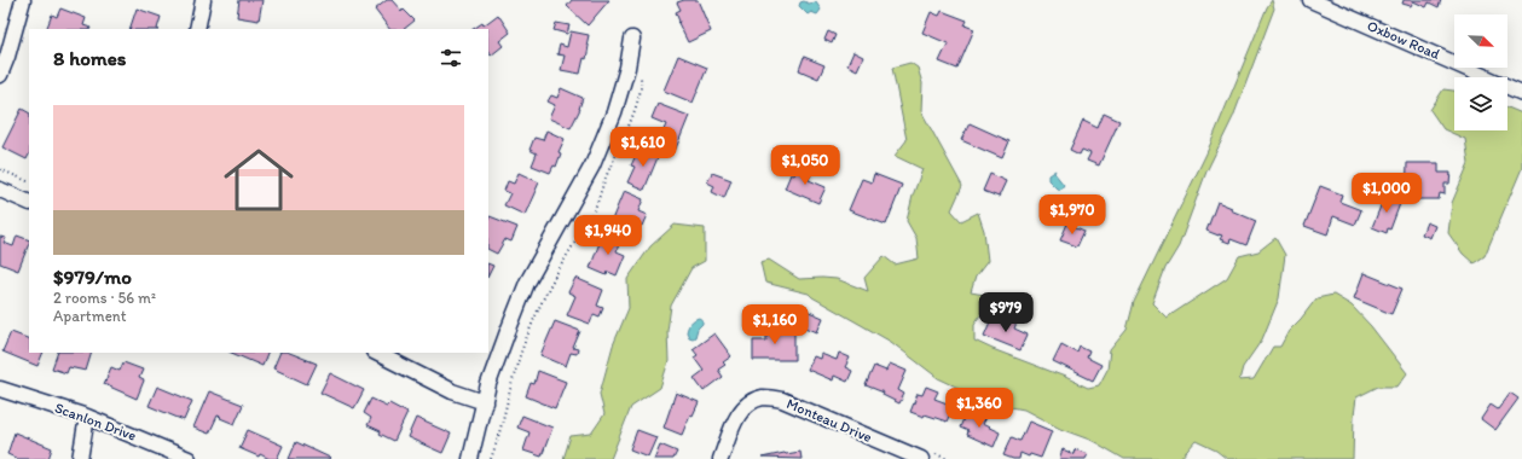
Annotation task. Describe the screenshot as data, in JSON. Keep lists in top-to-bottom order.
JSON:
{
  "streets": {
    "street": ["Oxbow Road", "Monteau Drive", "Scanlon Drive"]
  },
  "north": "bottom right",
  "page": {
    "heading": "8 homes",
    "list": [
      {
        "name": "$979/mo",
        "note": "2 rooms · 56 m² · Apartment"
      }
    ],
    "price": [
      "$1,610",
      "$1,050",
      "$1,000",
      "$1,970",
      "$1,940",
      "$979",
      "$1,160",
      "$1,360"
    ]
  }
}
